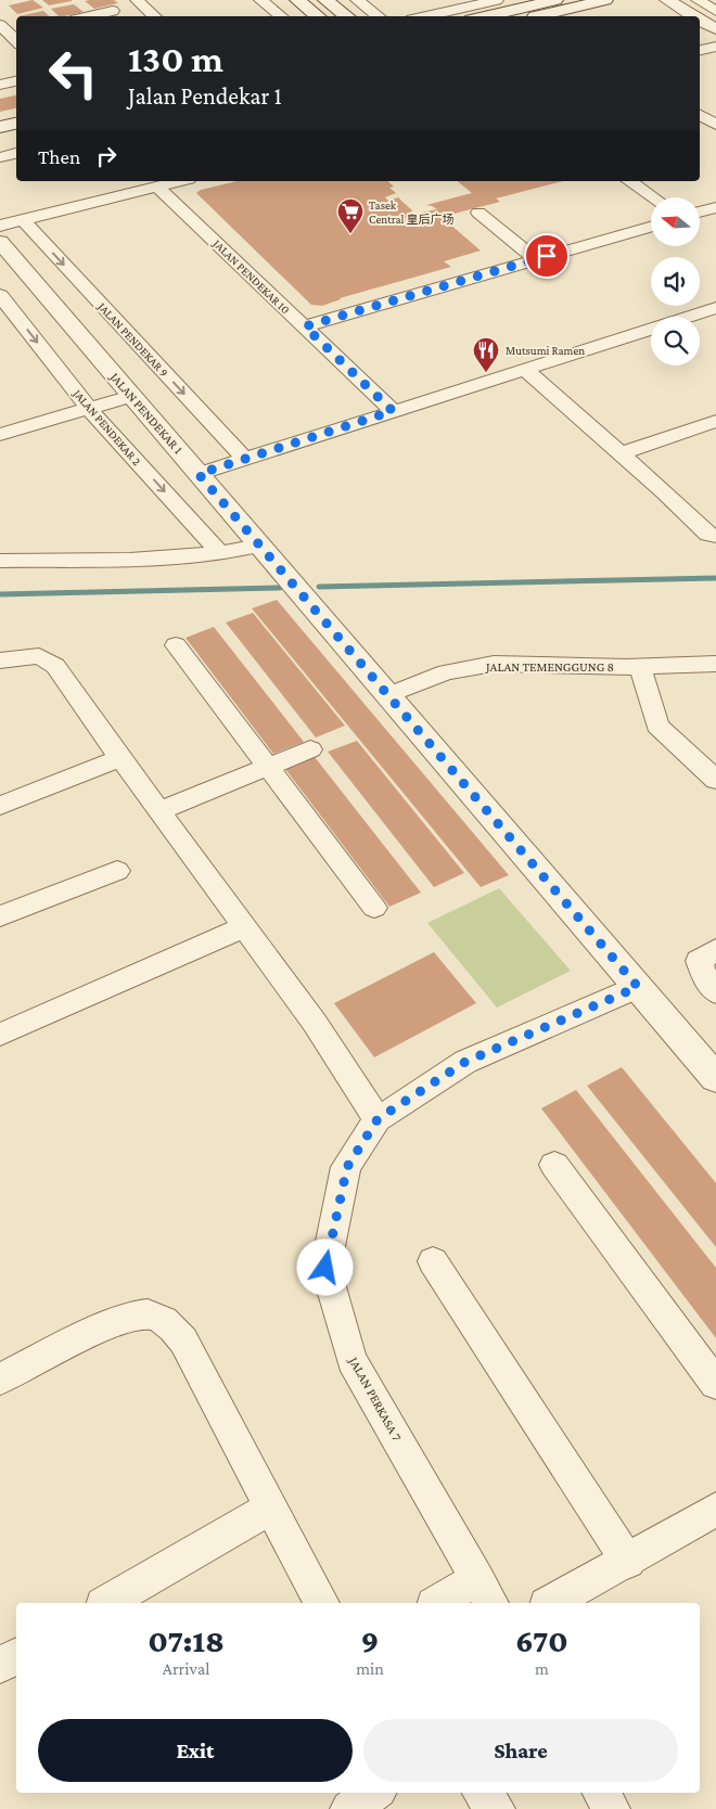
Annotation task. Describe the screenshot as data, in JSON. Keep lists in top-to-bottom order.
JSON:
{
  "streets": {
    "street": [
      "JALAN PENDEKAR 10",
      "JALAN PENDEKAR 9",
      "JALAN PENDEKAR 1",
      "JALAN PENDEKAR 2",
      "JALAN TEMENGGUNG 8",
      "JALAN PERKASA 7"
    ]
  },
  "crossings": [
    ["JALAN PENDEKAR 1", "JALAN TEMENGGUNG 8"],
    ["JALAN PENDEKAR 1", "JALAN PERKASA 7"]
  ],
  "one_way": ["JALAN PENDEKAR 9", "JALAN PENDEKAR 2"],
  "places": {
    "supermarket": ["Tasek Central 皇后广场"],
    "restaurant": ["Mutsumi Ramen"]
  },
  "north": "left",
  "page": {
    "turn": ["130 m", "Jalan Pendekar 1"],
    "then": "Then",
    "eta": [
      "07:18",
      "Arrival",
      "9",
      "min",
      "670",
      "m"
    ],
    "buttons": ["Exit", "Share"]
  }
}
